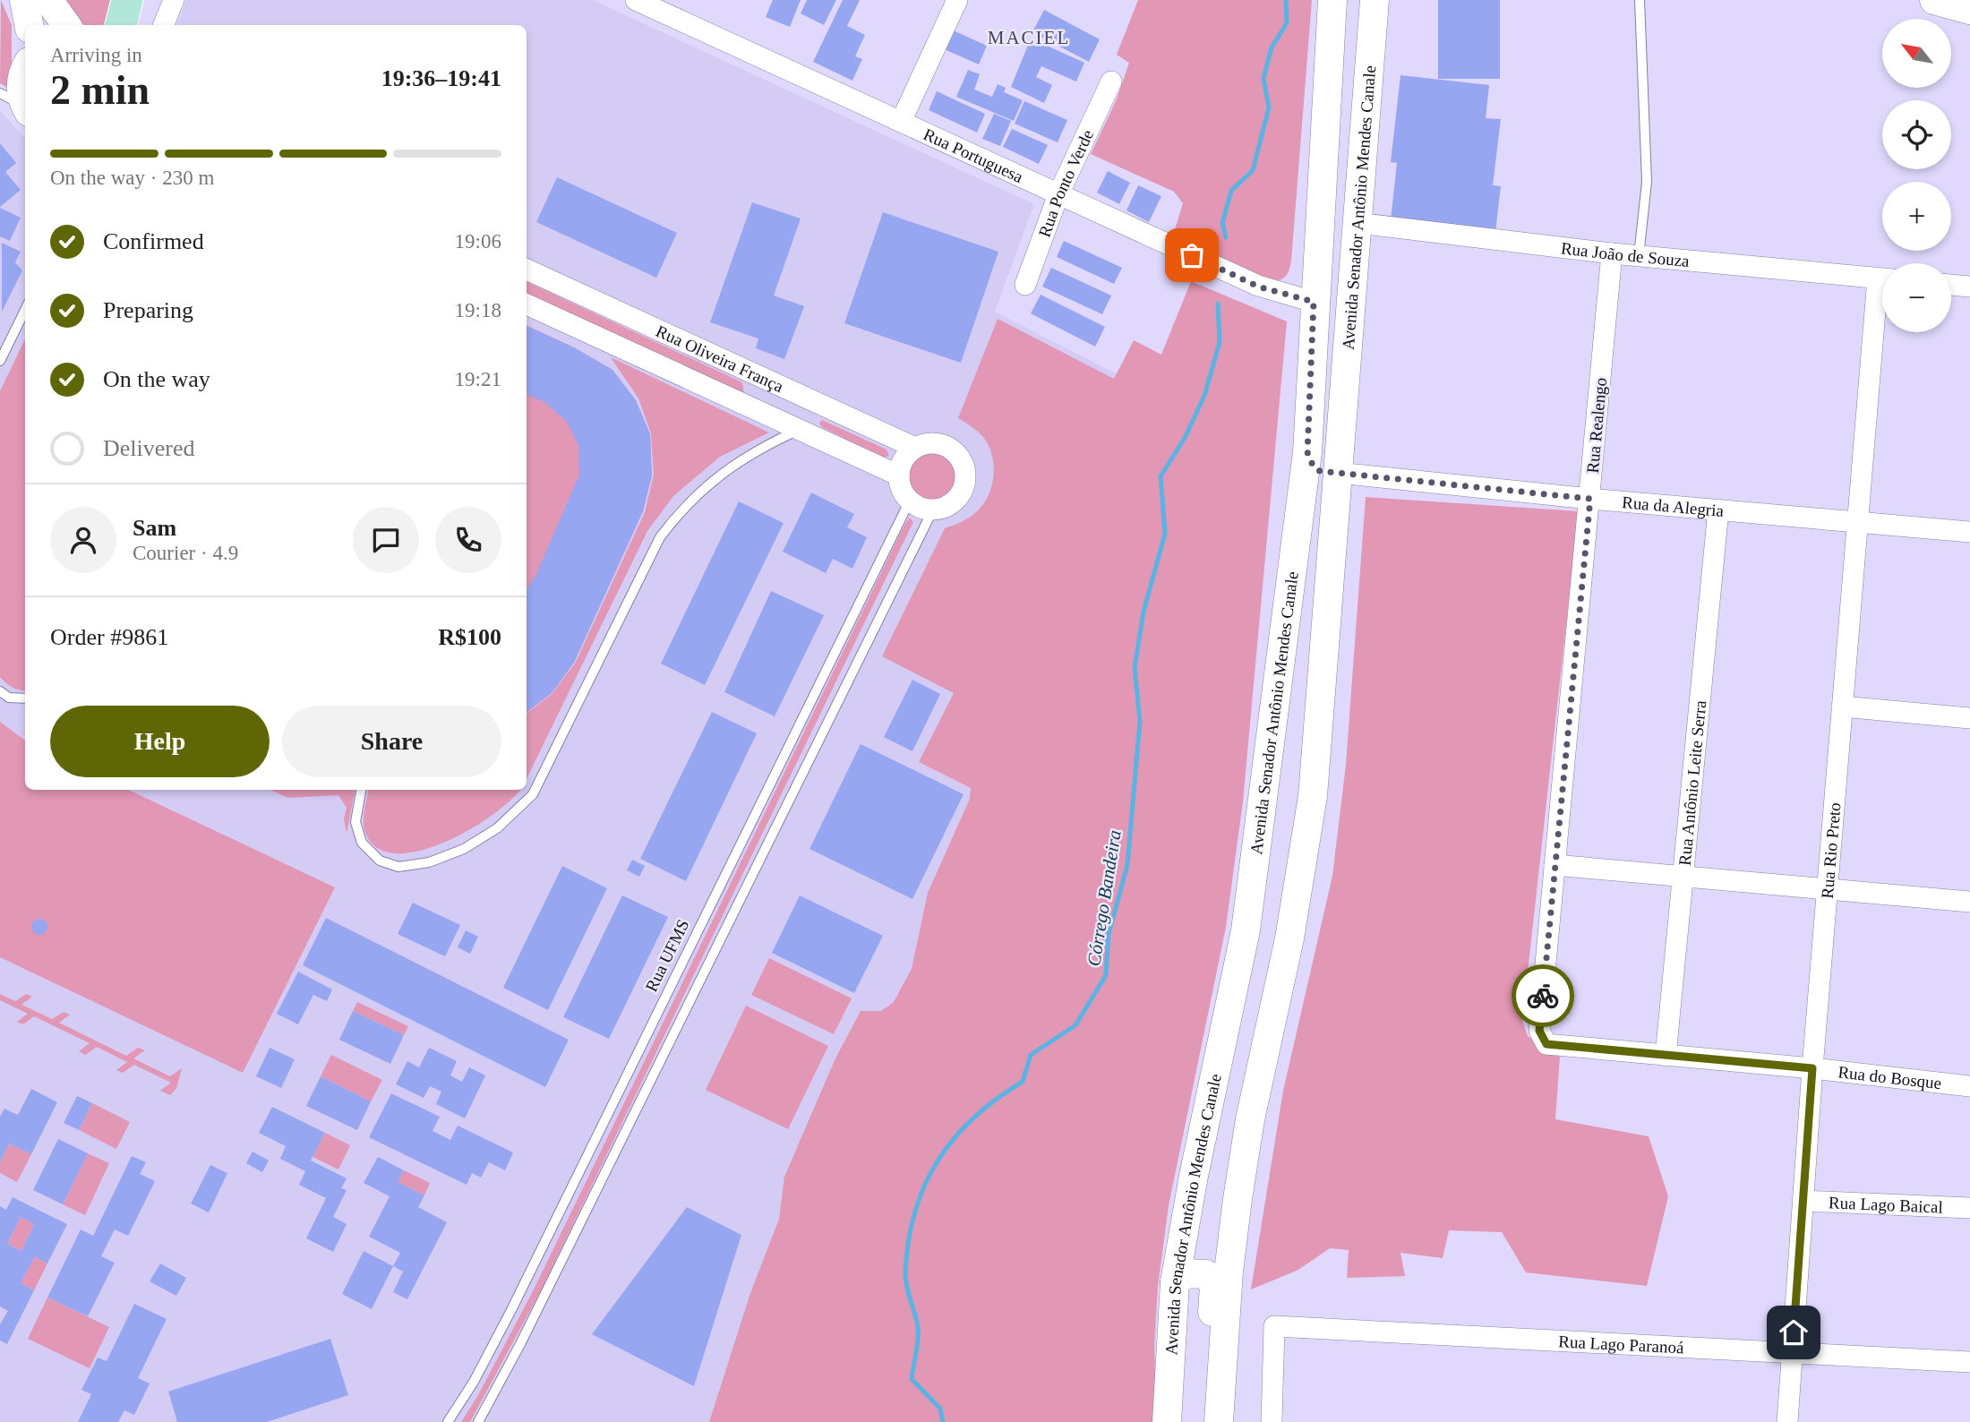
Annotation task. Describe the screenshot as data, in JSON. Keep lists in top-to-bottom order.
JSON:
{
  "streets": {
    "main road": ["Avenida Senador Antônio Mendes Canale"],
    "street": [
      "Rua Portuguesa",
      "Rua Ponto Verde",
      "Rua João de Souza",
      "Rua Oliveira França",
      "Rua Realengo",
      "Rua da Alegria",
      "Rua Antônio Leite Serra",
      "Rua Rio Preto",
      "Rua do Bosque",
      "Rua Lago Baical",
      "Rua Lago Paranoá"
    ],
    "lane": ["Rua UFMS"]
  },
  "crossings": [
    ["Rua Portuguesa", "Rua Ponto Verde"],
    ["Rua Portuguesa", "Avenida Senador Antônio Mendes Canale"],
    ["Avenida Senador Antônio Mendes Canale", "Rua João de Souza"],
    ["Avenida Senador Antônio Mendes Canale", "Rua da Alegria"],
    ["Rua João de Souza", "Rua Realengo"],
    ["Rua Oliveira França", "Rua UFMS"],
    ["Rua Realengo", "Rua da Alegria"],
    ["Rua Realengo", "Rua do Bosque"],
    ["Rua da Alegria", "Rua Antônio Leite Serra"],
    ["Rua da Alegria", "Rua Rio Preto"],
    ["Rua Antônio Leite Serra", "Rua do Bosque"],
    ["Rua Rio Preto", "Rua do Bosque"],
    ["Rua Rio Preto", "Rua Lago Baical"],
    ["Rua Rio Preto", "Rua Lago Paranoá"]
  ],
  "districts": ["MACIEL"],
  "water": ["Córrego Bandeira"],
  "north": "top left",
  "page": {
    "map_buttons": ["+", "−"],
    "heading": ["2 min", "Arriving in", "19:36–19:41"],
    "panel": [
      "Sam",
      "Courier · 4.9",
      "Order #9861",
      "R$100"
    ],
    "bar": "On the way · 230 m",
    "list": [
      ["Confirmed", "19:06"],
      ["Preparing", "19:18"],
      ["On the way", "19:21"],
      "Delivered"
    ],
    "buttons": ["Help", "Share"]
  }
}
